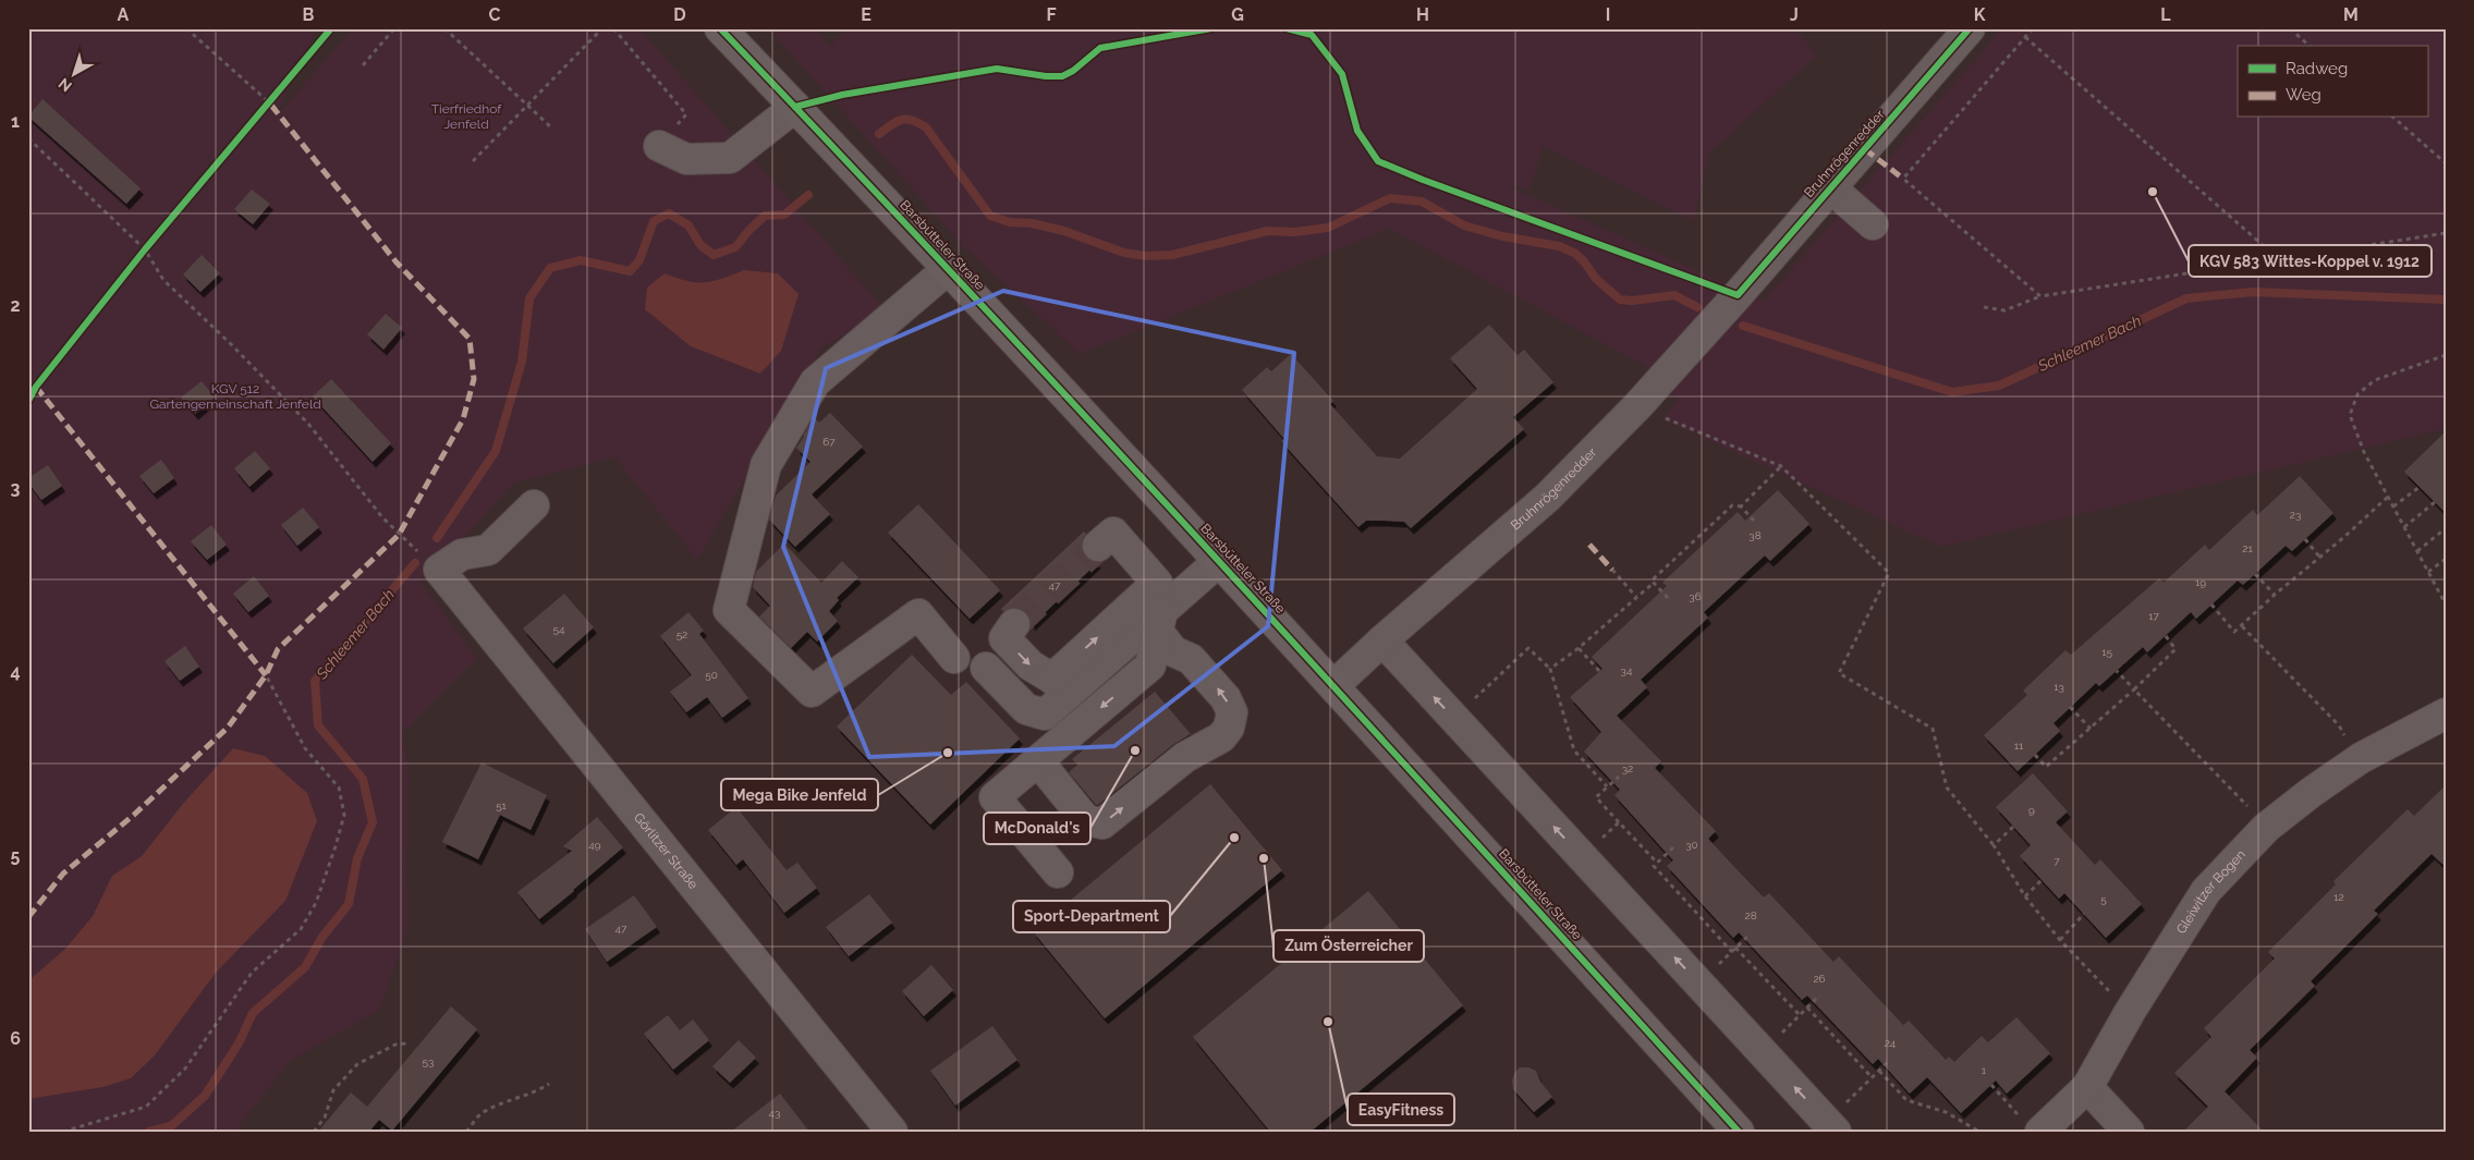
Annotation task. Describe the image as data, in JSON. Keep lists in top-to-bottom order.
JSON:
{
  "streets": {
    "main road": ["Barsbütteler Straße"],
    "street": ["Bruhnrögenredder", "Görlitzer Straße", "Gleiwitzer Bogen"]
  },
  "crossings": [
    ["Bruhnrögenredder", "Barsbütteler Straße"]
  ],
  "water": ["Schleemer Bach"],
  "parks": ["Tierfriedhof Jenfeld", "KGV 512 Gartengemeinschaft Jenfeld"],
  "places": [
    "KGV 583 Wittes-Koppel v. 1912",
    "McDonald's",
    "Mega Bike Jenfeld",
    "Sport-Department",
    "Zum Österreicher",
    "EasyFitness"
  ],
  "house_numbers": [
    "67",
    "23",
    "38",
    "21",
    "19",
    "47",
    "36",
    "17",
    "54",
    "52",
    "15",
    "34",
    "50",
    "13",
    "11",
    "32",
    "51",
    "9",
    "49",
    "30",
    "7",
    "12",
    "5",
    "28",
    "47",
    "26",
    "24",
    "53",
    "1",
    "43"
  ],
  "legend": ["Radweg", "Weg"],
  "north": "bottom left",
  "grid": {
    "columns": [
      "A",
      "B",
      "C",
      "D",
      "E",
      "F",
      "G",
      "H",
      "I",
      "J",
      "K",
      "L",
      "M"
    ],
    "rows": [
      "1",
      "2",
      "3",
      "4",
      "5",
      "6"
    ]
  }
}
